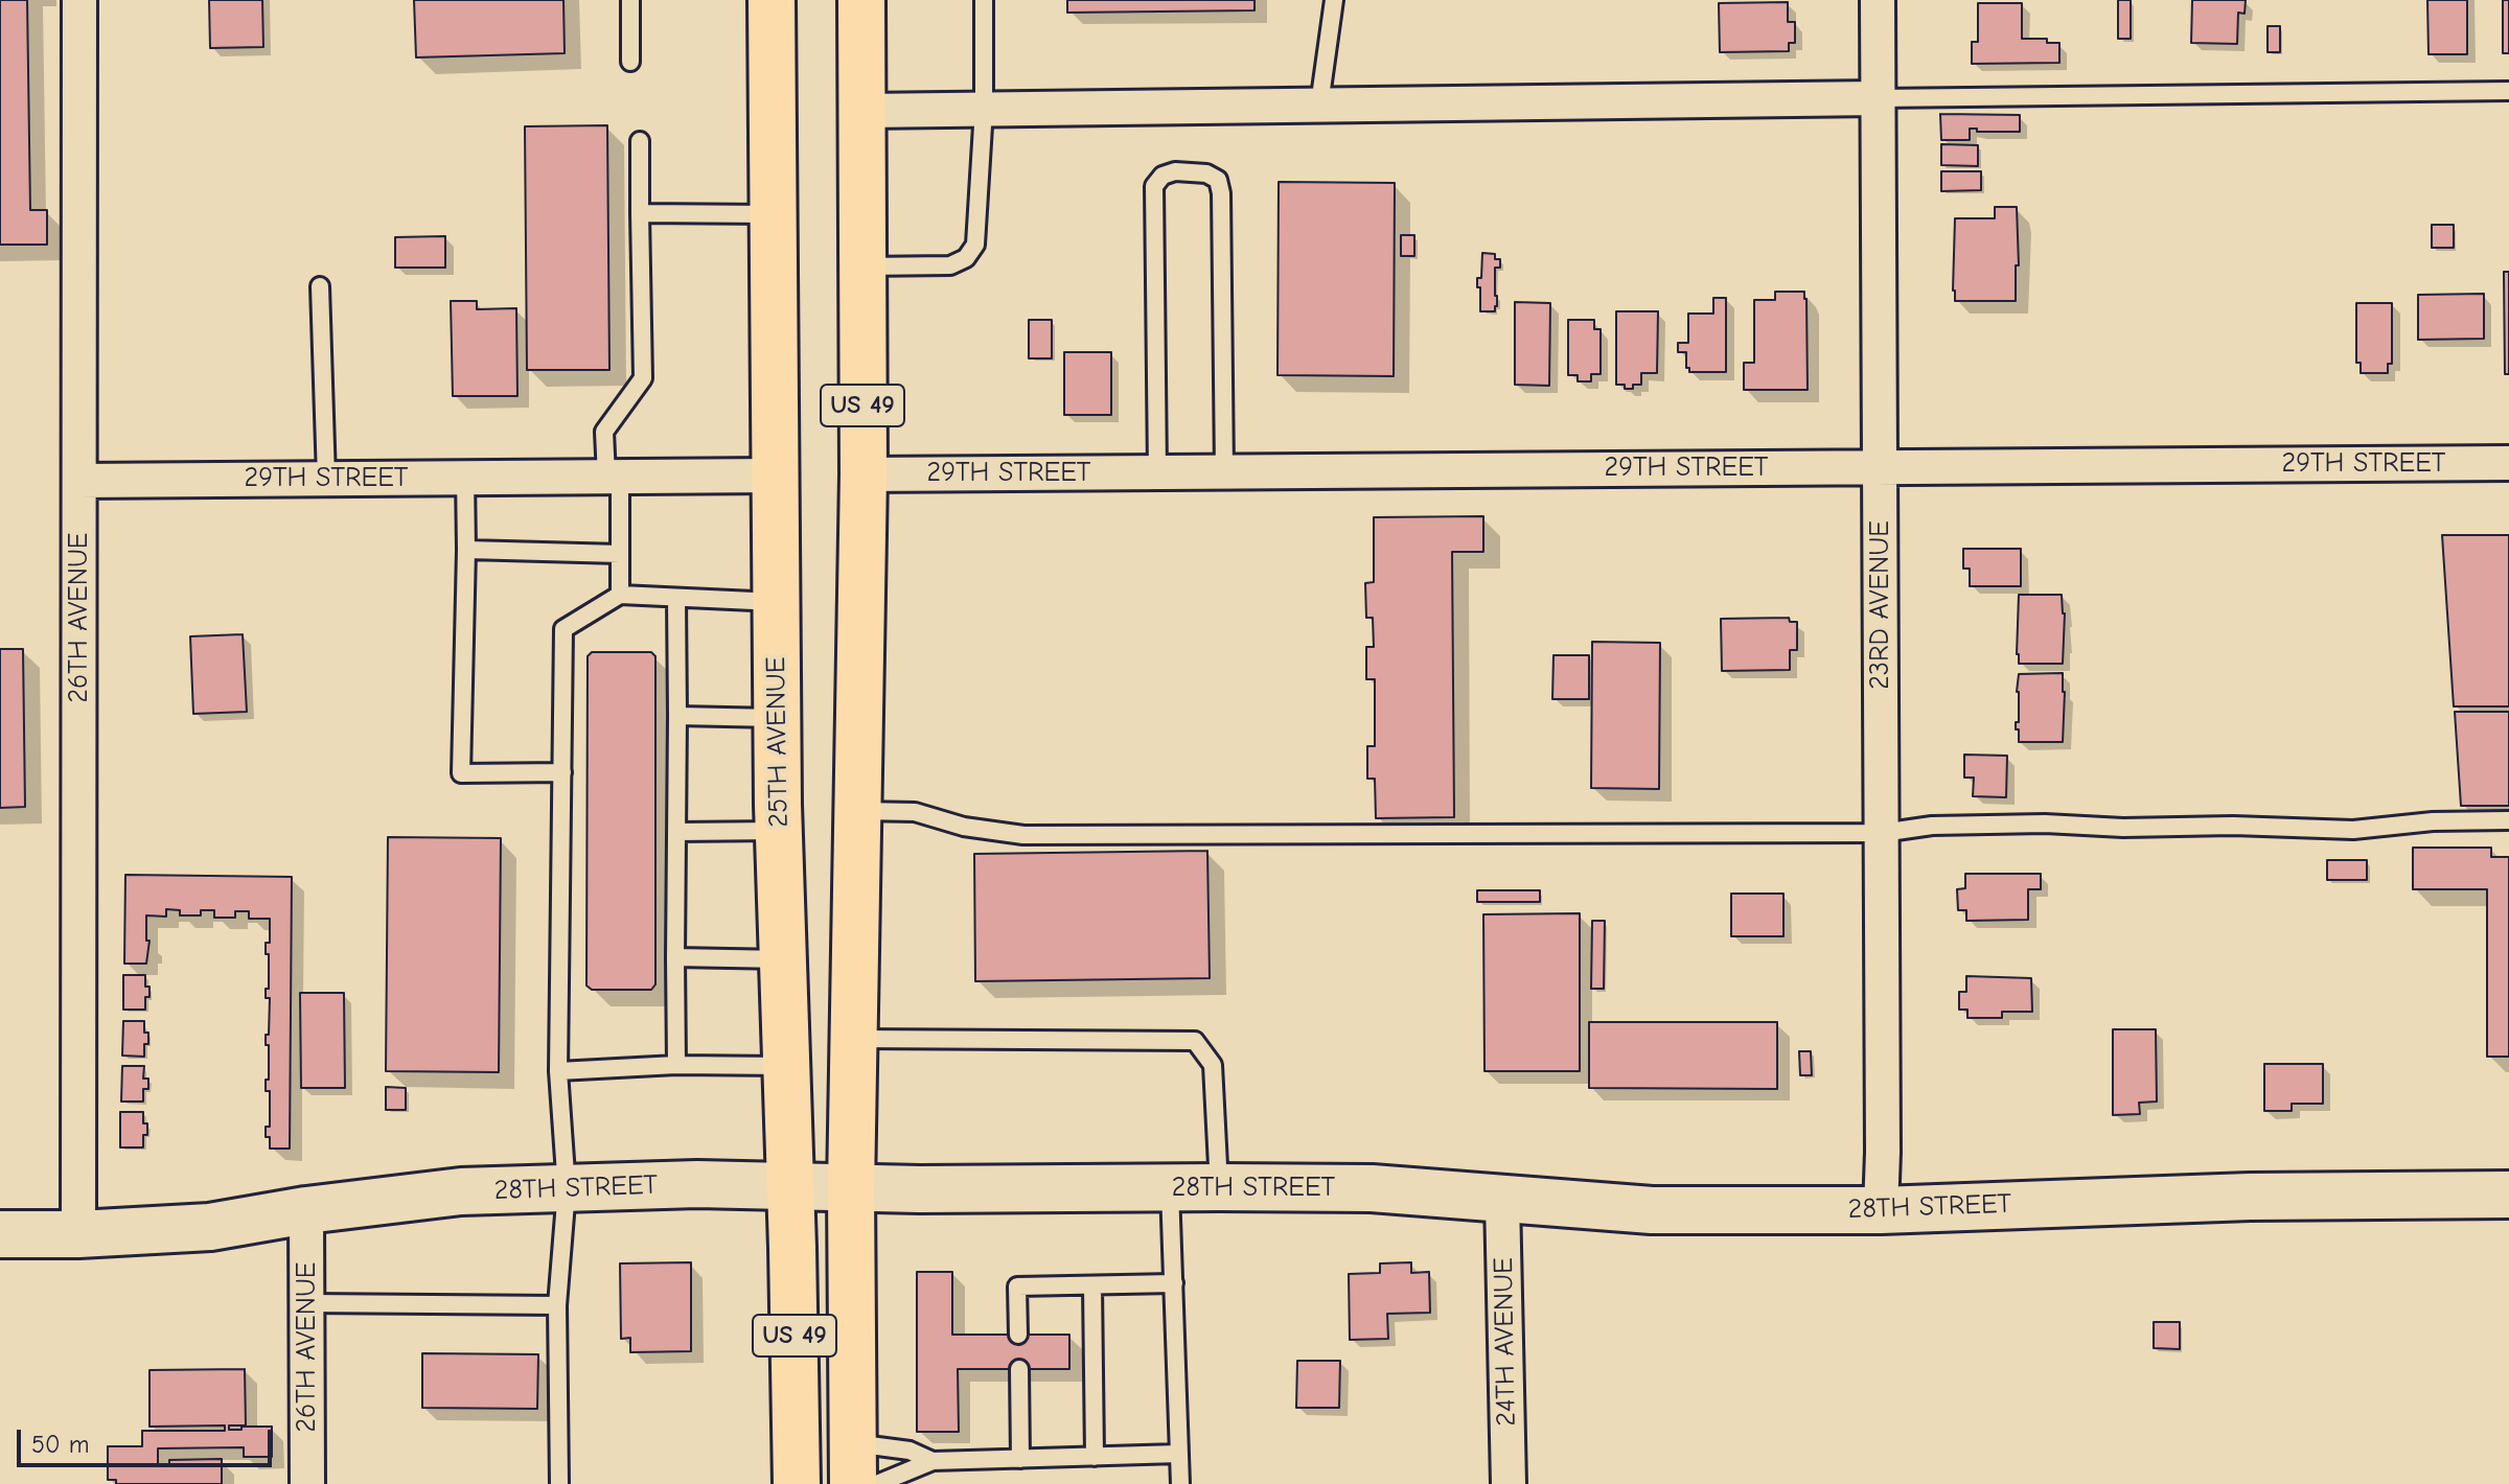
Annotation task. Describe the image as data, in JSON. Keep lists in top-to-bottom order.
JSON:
{
  "streets": {
    "main road": ["US 49", "25TH AVENUE", "28TH STREET"],
    "street": [
      "29TH STREET",
      "23RD AVENUE",
      "26TH AVENUE",
      "24TH AVENUE"
    ]
  },
  "crossings": [
    ["US 49", "29TH STREET"],
    ["US 49", "28TH STREET"],
    ["29TH STREET", "23RD AVENUE"],
    ["29TH STREET", "26TH AVENUE"],
    ["29TH STREET", "25TH AVENUE"],
    ["23RD AVENUE", "28TH STREET"],
    ["26TH AVENUE", "28TH STREET"],
    ["25TH AVENUE", "28TH STREET"],
    ["28TH STREET", "24TH AVENUE"]
  ],
  "scale_bar": "50 m"
}
